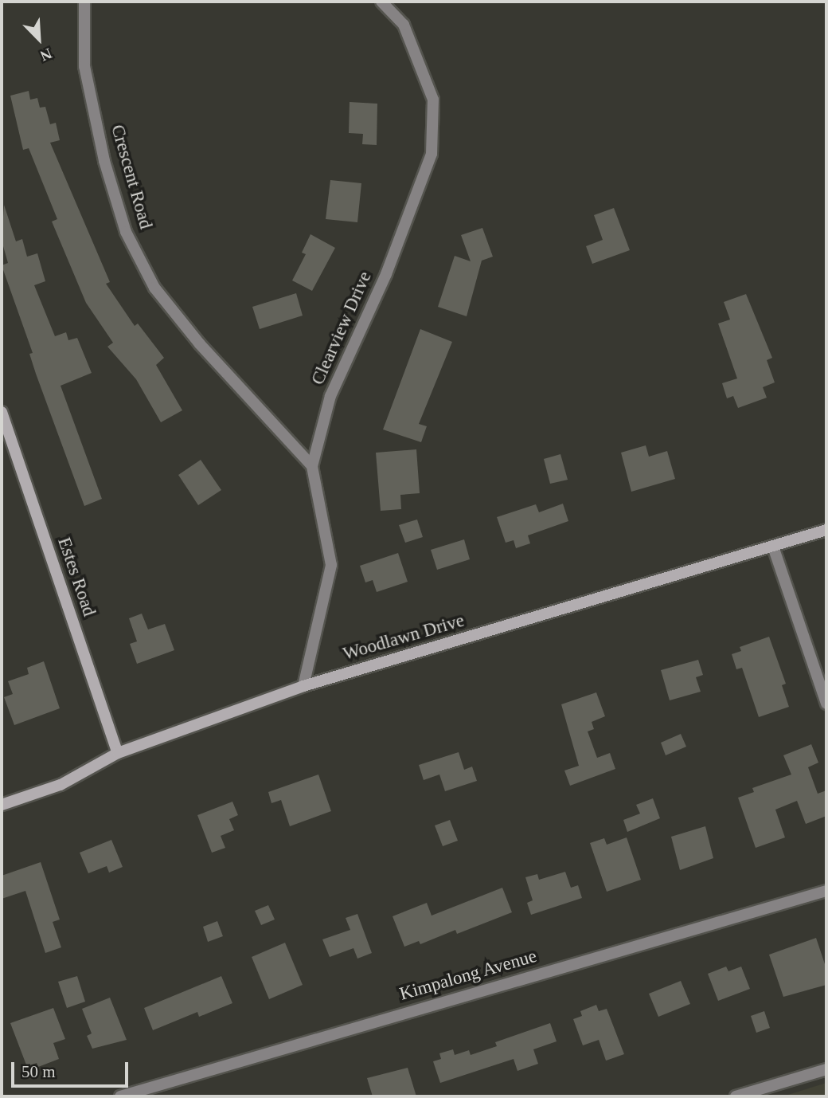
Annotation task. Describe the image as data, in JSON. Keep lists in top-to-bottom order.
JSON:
{
  "streets": {
    "main road": ["Estes Road", "Woodlawn Drive"],
    "street": ["Crescent Road", "Clearview Drive", "Kimpalong Avenue"]
  },
  "crossings": [
    ["Crescent Road", "Clearview Drive"],
    ["Clearview Drive", "Woodlawn Drive"],
    ["Estes Road", "Woodlawn Drive"]
  ],
  "scale_bar": "50 m",
  "north": "bottom right"
}
